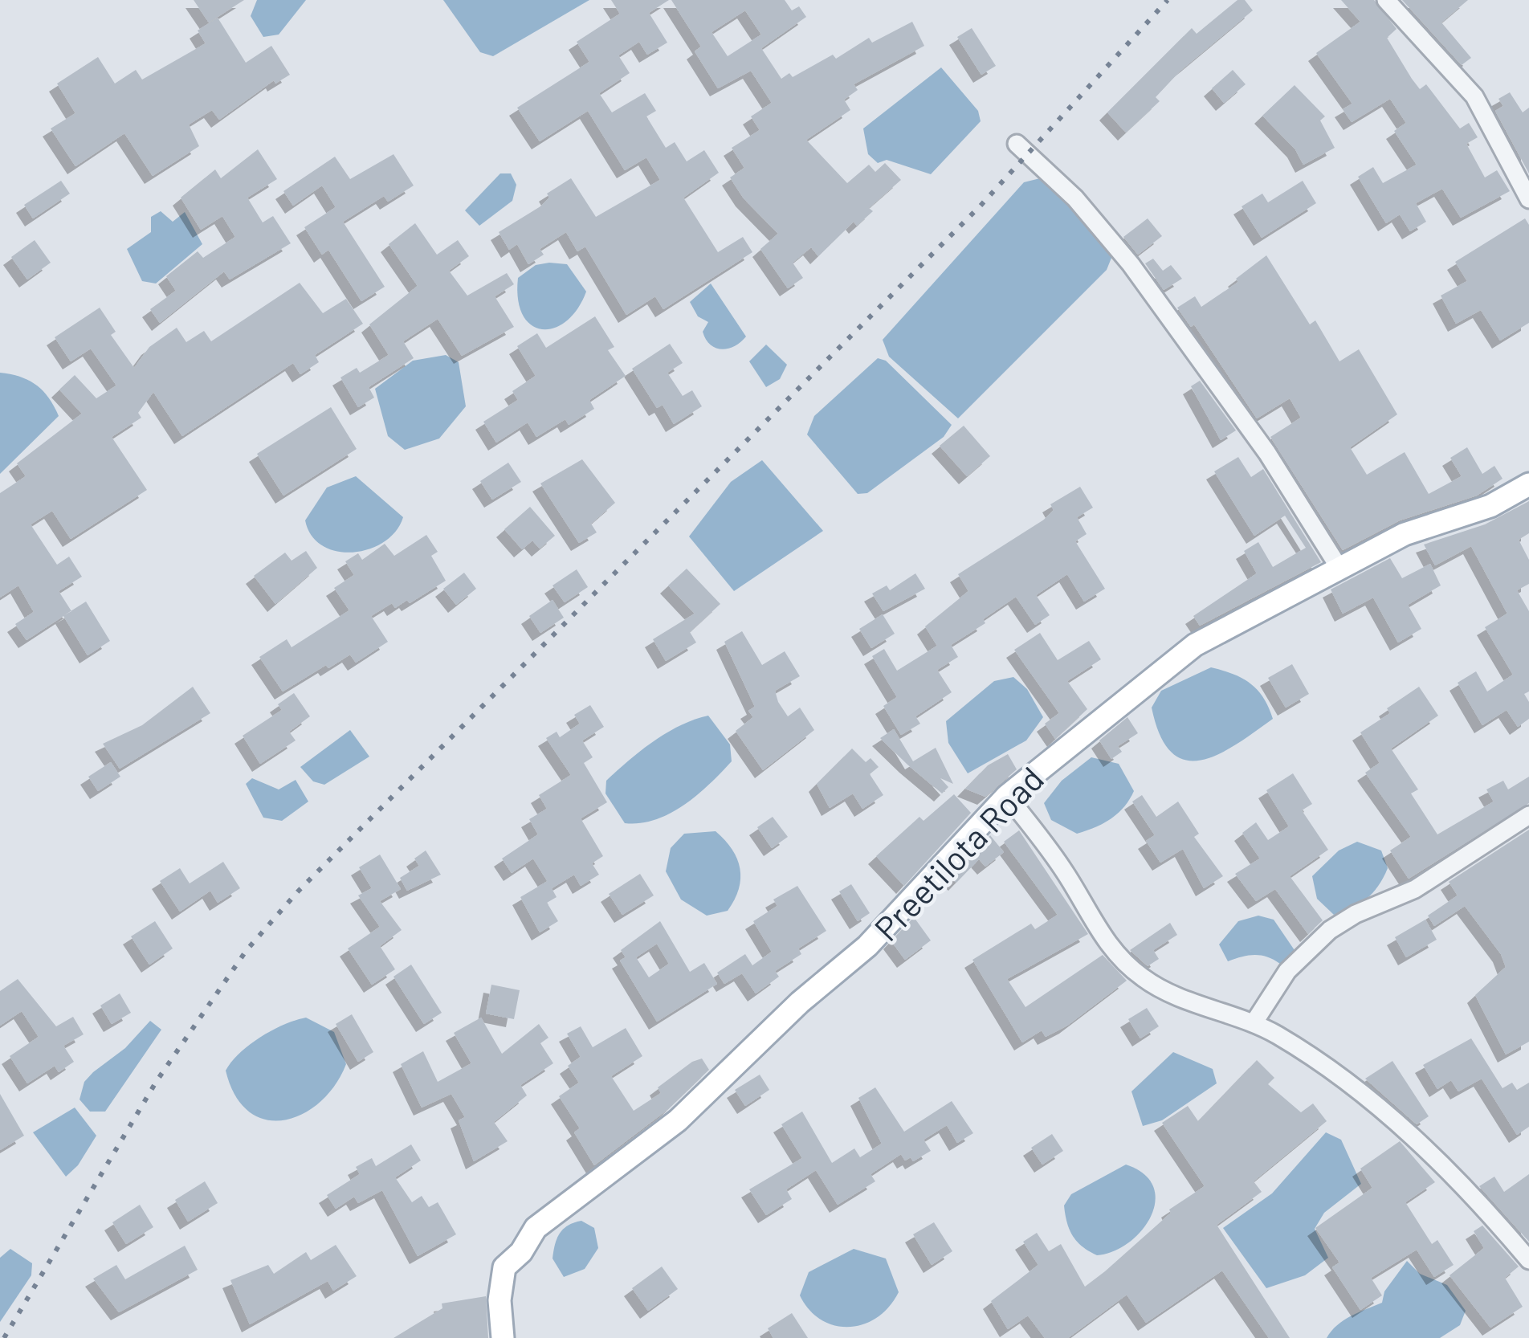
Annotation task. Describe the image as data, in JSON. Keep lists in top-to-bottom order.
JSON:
{
  "streets": {
    "main road": ["Preetilota Road"]
  }
}
